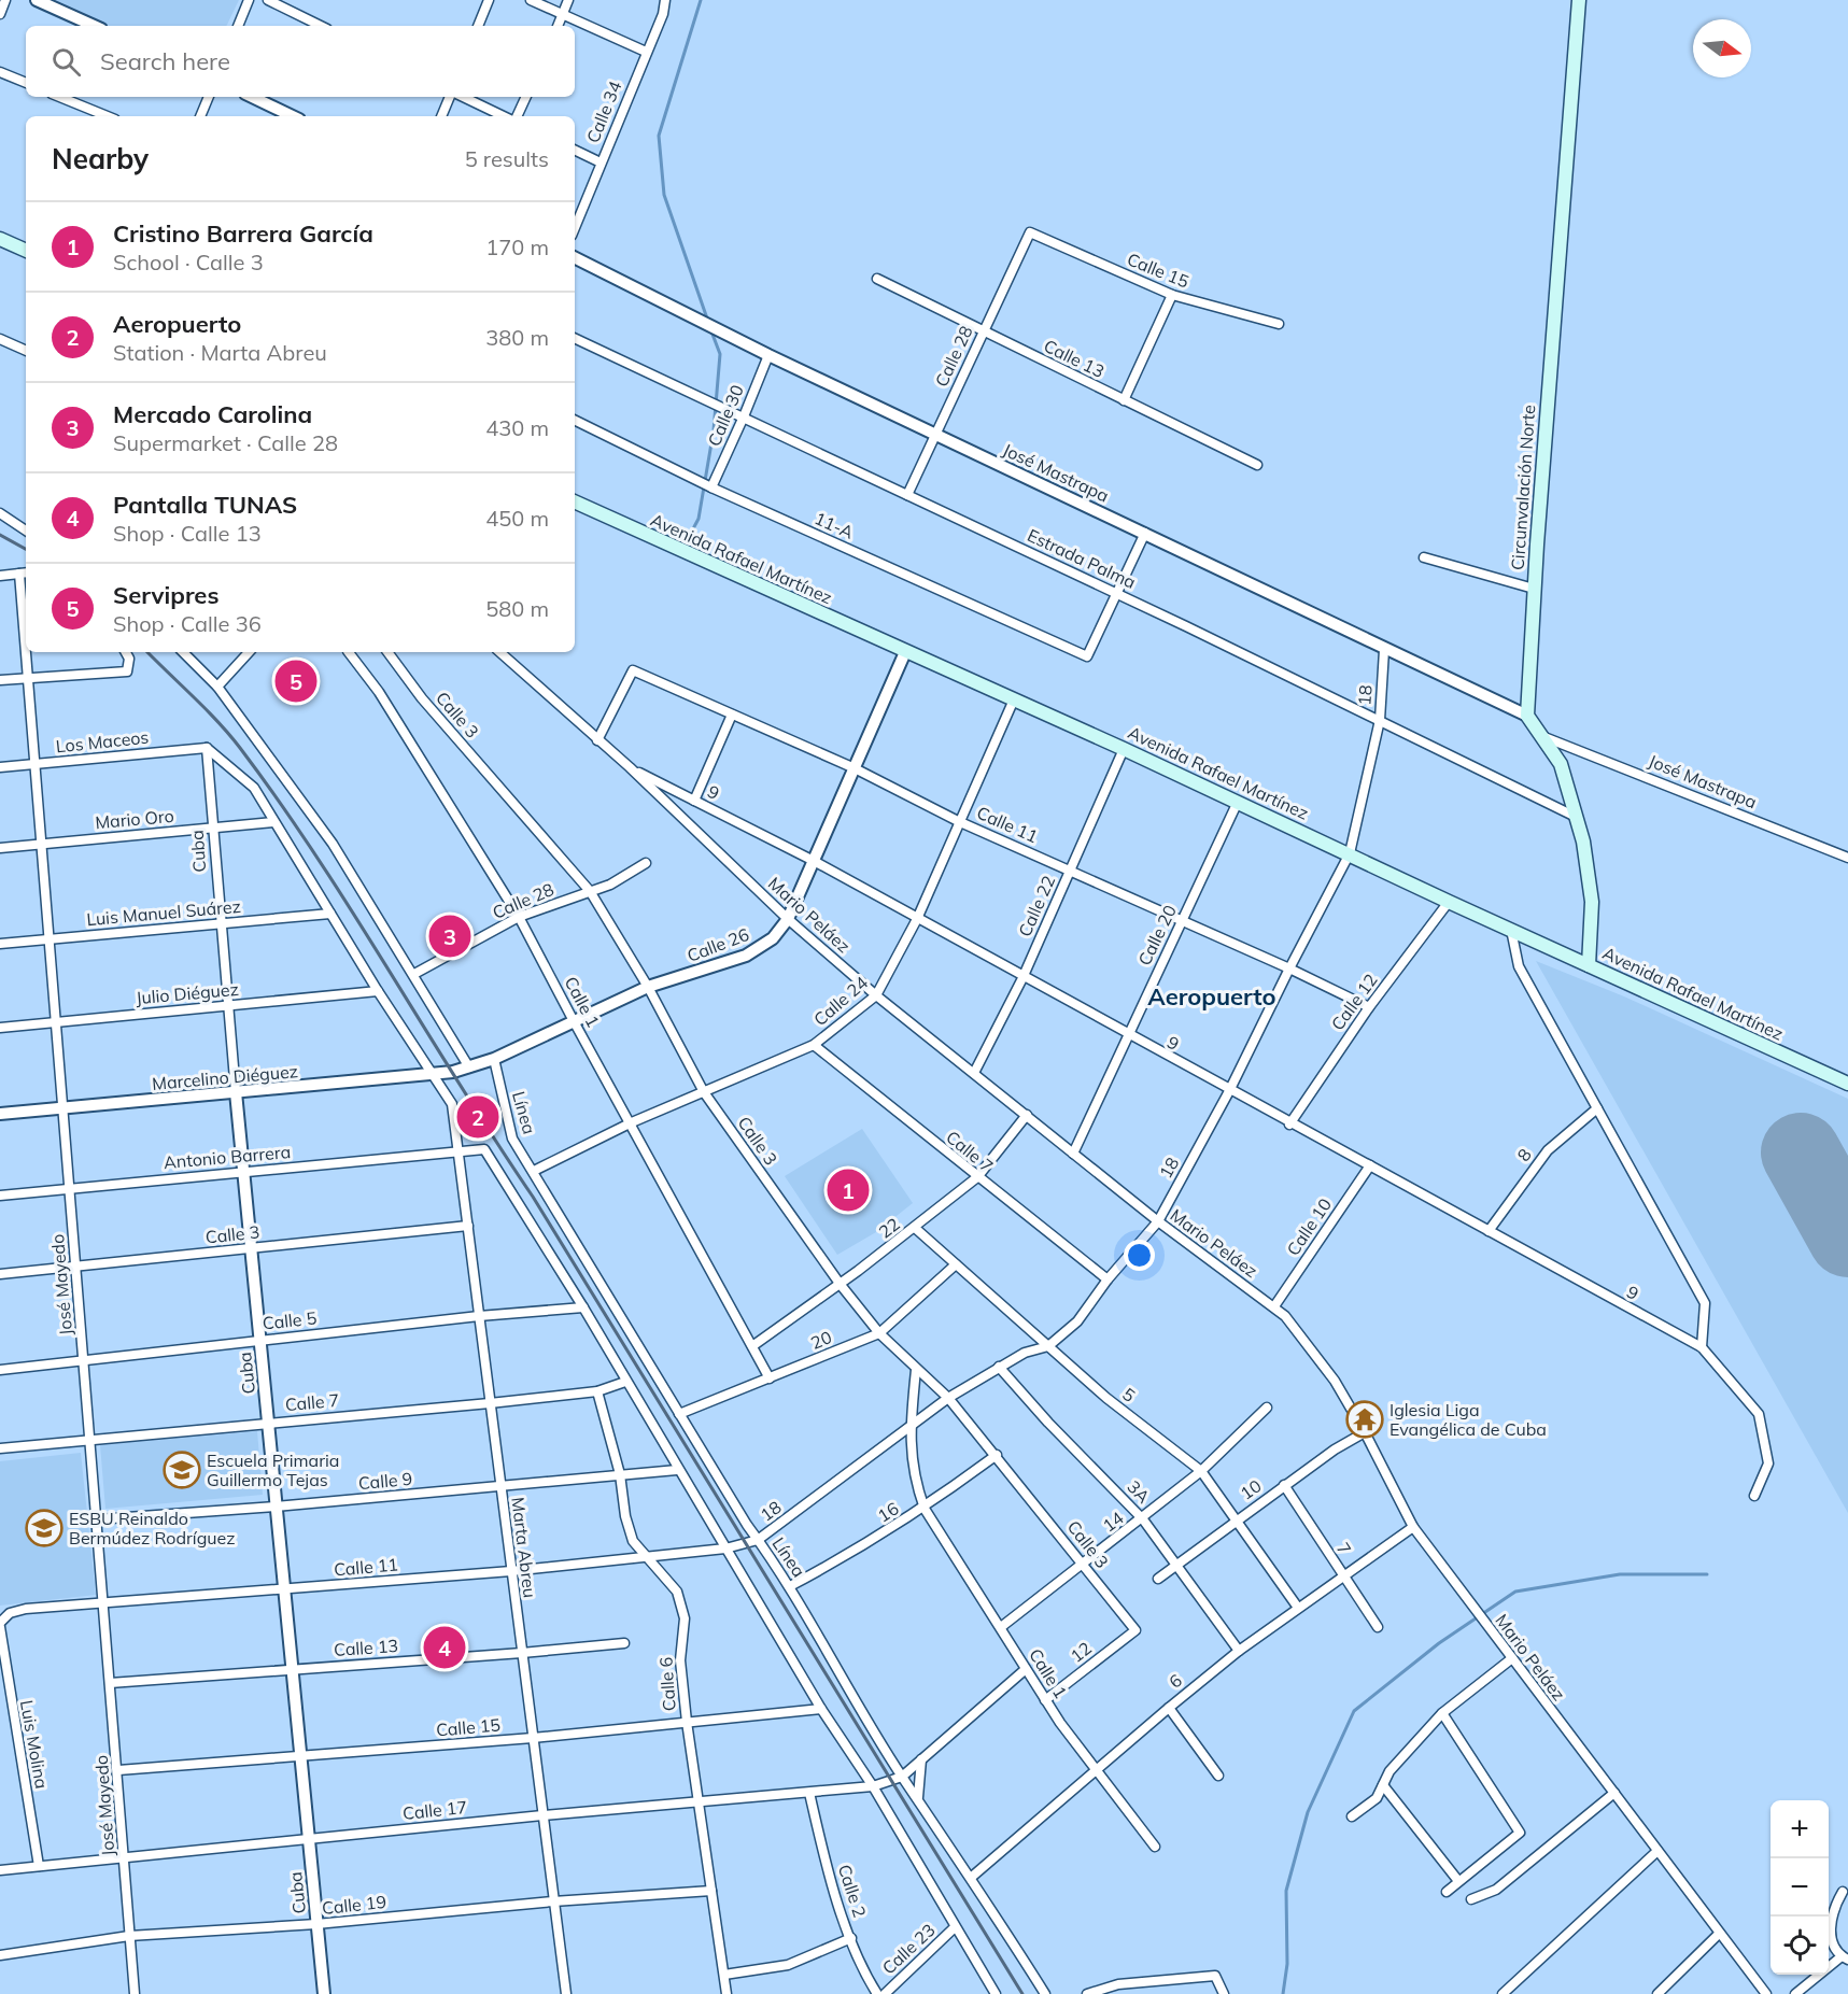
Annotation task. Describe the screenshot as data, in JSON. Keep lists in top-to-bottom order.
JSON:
{
  "streets": {
    "main road": ["Circunvalación Norte", "Avenida Rafael Martínez"],
    "street": [
      "Calle 34",
      "Calle 15",
      "Calle 28",
      "Calle 13",
      "Calle 30",
      "José Mastrapa",
      "11-A",
      "Estrada Palma",
      "18",
      "Calle 3",
      "Los Maceos",
      "9",
      "Mario Oro",
      "Calle 11",
      "Cuba",
      "Calle 22",
      "Luis Manuel Suárez",
      "Mario Peláez",
      "Calle 20",
      "Calle 26",
      "Julio Diéguez",
      "Calle 24",
      "Calle 1",
      "Calle 12",
      "Marcelino Diéguez",
      "Línea",
      "Calle 7",
      "8",
      "Antonio Barrera",
      "Calle 10",
      "22",
      "José Mayedo",
      "Calle 5",
      "20",
      "5",
      "Calle 9",
      "10",
      "3A",
      "16",
      "14",
      "Marta Abreu",
      "7",
      "12",
      "6",
      "Calle 6",
      "Luis Molina",
      "Calle 17",
      "Calle 2",
      "Calle 19",
      "Calle 23"
    ]
  },
  "crossings": [
    ["Calle 15", "Calle 28"],
    ["Calle 15", "Cuba"],
    ["Calle 15", "José Mayedo"],
    ["Calle 15", "Marta Abreu"],
    ["Calle 15", "Calle 6"],
    ["Calle 28", "Calle 13"],
    ["Calle 28", "José Mastrapa"],
    ["Calle 28", "Estrada Palma"],
    ["Calle 28", "Calle 3"],
    ["Calle 28", "Calle 1"],
    ["Calle 13", "Cuba"],
    ["Calle 13", "José Mayedo"],
    ["Calle 13", "Marta Abreu"],
    ["Calle 30", "José Mastrapa"],
    ["Calle 30", "11-A"],
    ["Calle 30", "Estrada Palma"],
    ["José Mastrapa", "Circunvalación Norte"],
    ["José Mastrapa", "18"],
    ["11-A", "Estrada Palma"],
    ["Avenida Rafael Martínez", "18"],
    ["Avenida Rafael Martínez", "Calle 22"],
    ["Avenida Rafael Martínez", "Calle 20"],
    ["Avenida Rafael Martínez", "Calle 26"],
    ["Avenida Rafael Martínez", "Calle 24"],
    ["Avenida Rafael Martínez", "Calle 12"],
    ["Estrada Palma", "18"],
    ["18", "Calle 3"],
    ["18", "9"],
    ["18", "Calle 11"],
    ["18", "Mario Peláez"],
    ["18", "Calle 1"],
    ["18", "Línea"],
    ["18", "Calle 7"],
    ["18", "5"],
    ["18", "3A"],
    ["Calle 3", "Cuba"],
    ["Calle 3", "Calle 26"],
    ["Calle 3", "Calle 24"],
    ["Calle 3", "Calle 1"],
    ["Calle 3", "22"],
    ["Calle 3", "José Mayedo"],
    ["Calle 3", "20"],
    ["Calle 3", "16"],
    ["Calle 3", "14"],
    ["Calle 3", "Marta Abreu"],
    ["Calle 3", "12"],
    ["Los Maceos", "Cuba"],
    ["Los Maceos", "José Mayedo"],
    ["9", "Calle 22"],
    ["9", "Mario Peláez"],
    ["9", "Calle 20"],
    ["9", "Calle 26"],
    ["9", "Calle 24"],
    ["9", "Calle 12"],
    ["9", "8"],
    ["9", "Calle 10"],
    ["Mario Oro", "Cuba"],
    ["Mario Oro", "José Mayedo"],
    ["Calle 11", "Cuba"],
    ["Calle 11", "Calle 22"],
    ["Calle 11", "Mario Peláez"],
    ["Calle 11", "Calle 20"],
    ["Calle 11", "Calle 26"],
    ["Calle 11", "Calle 24"],
    ["Calle 11", "Calle 12"],
    ["Calle 11", "Línea"],
    ["Calle 11", "José Mayedo"],
    ["Calle 11", "Marta Abreu"],
    ["Calle 11", "Calle 6"],
    ["Calle 11", "Luis Molina"],
    ["Cuba", "Luis Manuel Suárez"],
    ["Cuba", "Julio Diéguez"],
    ["Cuba", "Marcelino Diéguez"],
    ["Cuba", "Calle 7"],
    ["Cuba", "Antonio Barrera"],
    ["Cuba", "Calle 5"],
    ["Cuba", "Calle 9"],
    ["Cuba", "Calle 17"],
    ["Cuba", "Calle 19"],
    ["Calle 22", "Mario Peláez"],
    ["Luis Manuel Suárez", "José Mayedo"],
    ["Mario Peláez", "Calle 20"],
    ["Mario Peláez", "Calle 26"],
    ["Mario Peláez", "Calle 24"],
    ["Mario Peláez", "Calle 10"],
    ["Mario Peláez", "22"],
    ["Mario Peláez", "10"],
    ["Mario Peláez", "6"],
    ["Calle 26", "Calle 1"],
    ["Calle 26", "Marcelino Diéguez"],
    ["Calle 26", "Línea"],
    ["Julio Diéguez", "José Mayedo"],
    ["Calle 24", "Calle 1"],
    ["Calle 24", "Línea"],
    ["Calle 24", "Calle 7"],
    ["Calle 1", "22"],
    ["Calle 1", "20"],
    ["Calle 1", "16"],
    ["Calle 1", "14"],
    ["Calle 1", "12"],
    ["Calle 1", "6"],
    ["Marcelino Diéguez", "José Mayedo"],
    ["Marcelino Diéguez", "Marta Abreu"],
    ["Línea", "20"],
    ["Línea", "16"],
    ["Línea", "6"],
    ["Calle 7", "22"],
    ["Calle 7", "José Mayedo"],
    ["Calle 7", "Marta Abreu"],
    ["Calle 7", "Calle 6"],
    ["Antonio Barrera", "José Mayedo"],
    ["Antonio Barrera", "Marta Abreu"],
    ["22", "5"],
    ["José Mayedo", "Calle 5"],
    ["José Mayedo", "Calle 9"],
    ["José Mayedo", "Calle 17"],
    ["José Mayedo", "Calle 19"],
    ["Calle 5", "Marta Abreu"],
    ["20", "5"],
    ["5", "10"],
    ["5", "14"],
    ["5", "6"],
    ["Calle 9", "Marta Abreu"],
    ["Calle 9", "Calle 6"],
    ["10", "3A"],
    ["10", "7"],
    ["3A", "14"],
    ["3A", "6"],
    ["Marta Abreu", "Calle 17"],
    ["Marta Abreu", "Calle 19"],
    ["7", "6"],
    ["Calle 6", "Calle 17"],
    ["Calle 6", "Calle 19"],
    ["Luis Molina", "Calle 17"],
    ["Calle 17", "Calle 2"]
  ],
  "districts": ["Aeropuerto"],
  "places": {
    "temple": ["Iglesia Liga Evangélica de Cuba"],
    "school or university": ["Escuela Primaria Guillermo Tejas", "ESBU Reinaldo Bermúdez Rodríguez"]
  },
  "north": "right",
  "page": {
    "search": "Search here",
    "heading": ["Nearby", "5 results"],
    "list": [
      {
        "mark": "1",
        "name": "Cristino Barrera García",
        "note": "School · Calle 3",
        "value": "170 m"
      },
      {
        "mark": "2",
        "name": "Aeropuerto",
        "note": "Station · Marta Abreu",
        "value": "380 m"
      },
      {
        "mark": "3",
        "name": "Mercado Carolina",
        "note": "Supermarket · Calle 28",
        "value": "430 m"
      },
      {
        "mark": "4",
        "name": "Pantalla TUNAS",
        "note": "Shop · Calle 13",
        "value": "450 m"
      },
      {
        "mark": "5",
        "name": "Servipres",
        "note": "Shop · Calle 36",
        "value": "580 m"
      }
    ],
    "pins": [
      "5",
      "3",
      "2",
      "1",
      "4"
    ],
    "map_buttons": ["+", "−"]
  }
}
